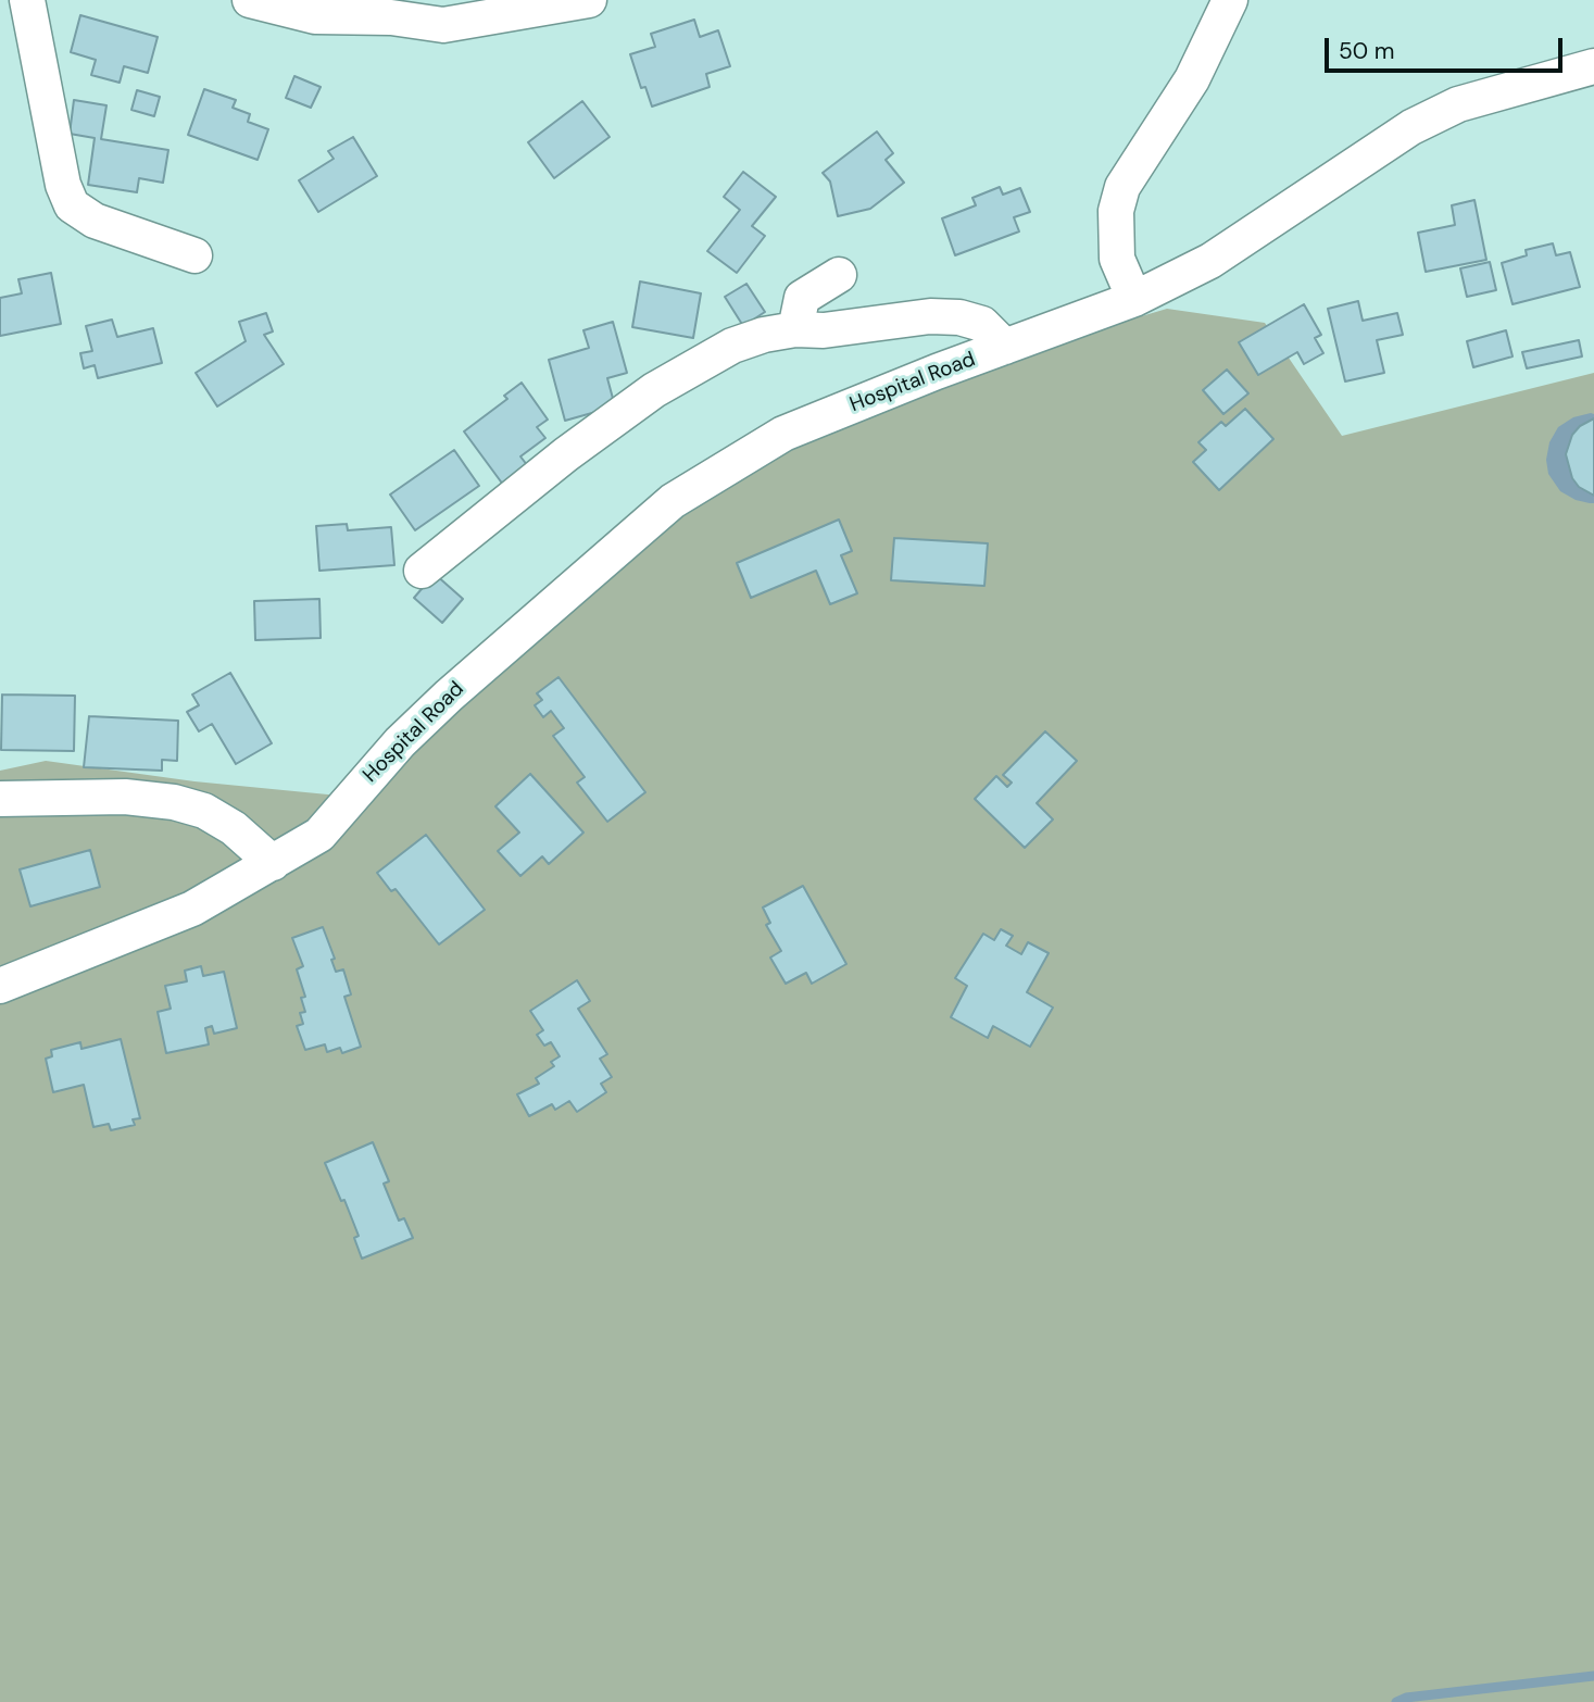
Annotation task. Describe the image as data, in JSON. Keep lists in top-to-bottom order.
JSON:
{
  "streets": {
    "street": ["Hospital Road"]
  },
  "scale_bar": "50 m"
}
